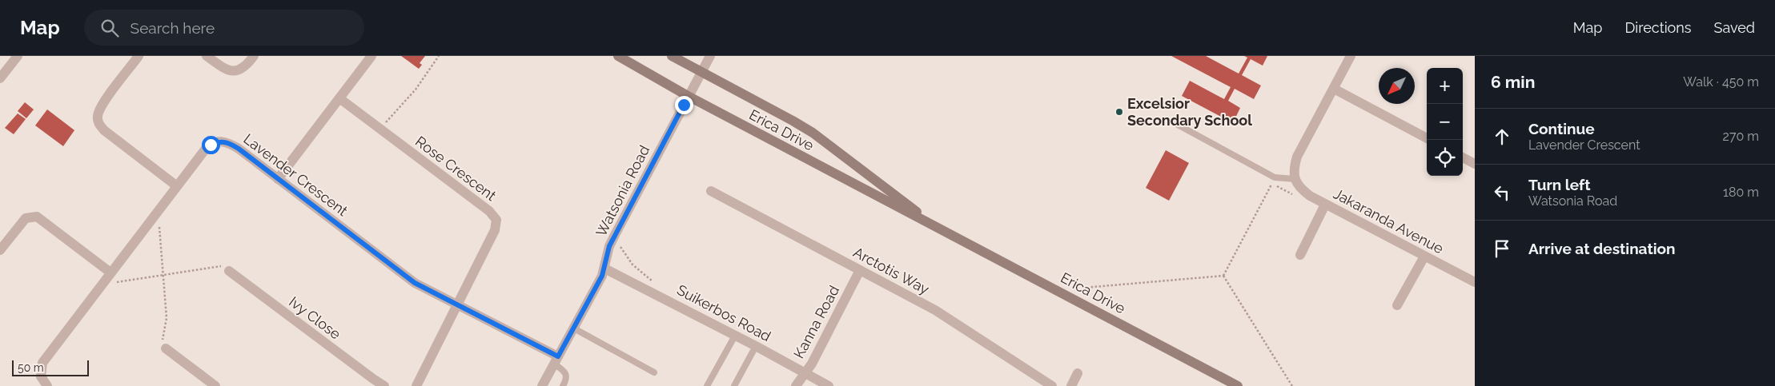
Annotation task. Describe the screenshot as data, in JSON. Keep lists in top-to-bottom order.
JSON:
{
  "streets": {
    "main road": ["Erica Drive"],
    "street": [
      "Rose Crescent",
      "Lavender Crescent",
      "Watsonia Road",
      "Jakaranda Avenue",
      "Arctotis Way",
      "Suikerbos Road",
      "Ivy Close",
      "Kanna Road"
    ]
  },
  "crossings": [
    ["Erica Drive", "Watsonia Road"],
    ["Rose Crescent", "Lavender Crescent"],
    ["Lavender Crescent", "Watsonia Road"],
    ["Watsonia Road", "Suikerbos Road"],
    ["Arctotis Way", "Kanna Road"],
    ["Suikerbos Road", "Kanna Road"]
  ],
  "places": ["Excelsior Secondary School"],
  "scale_bar": "50 m",
  "north": "bottom left",
  "page": {
    "header": "Map",
    "search": "Search here",
    "nav": ["Map", "Directions", "Saved"],
    "heading": ["6 min", "Walk · 450 m"],
    "map_buttons": ["+", "−"],
    "list": [
      ["Continue", "Lavender Crescent", "270 m"],
      ["Turn left", "Watsonia Road", "180 m"],
      "Arrive at destination"
    ],
    "scale": "50 m"
  }
}
